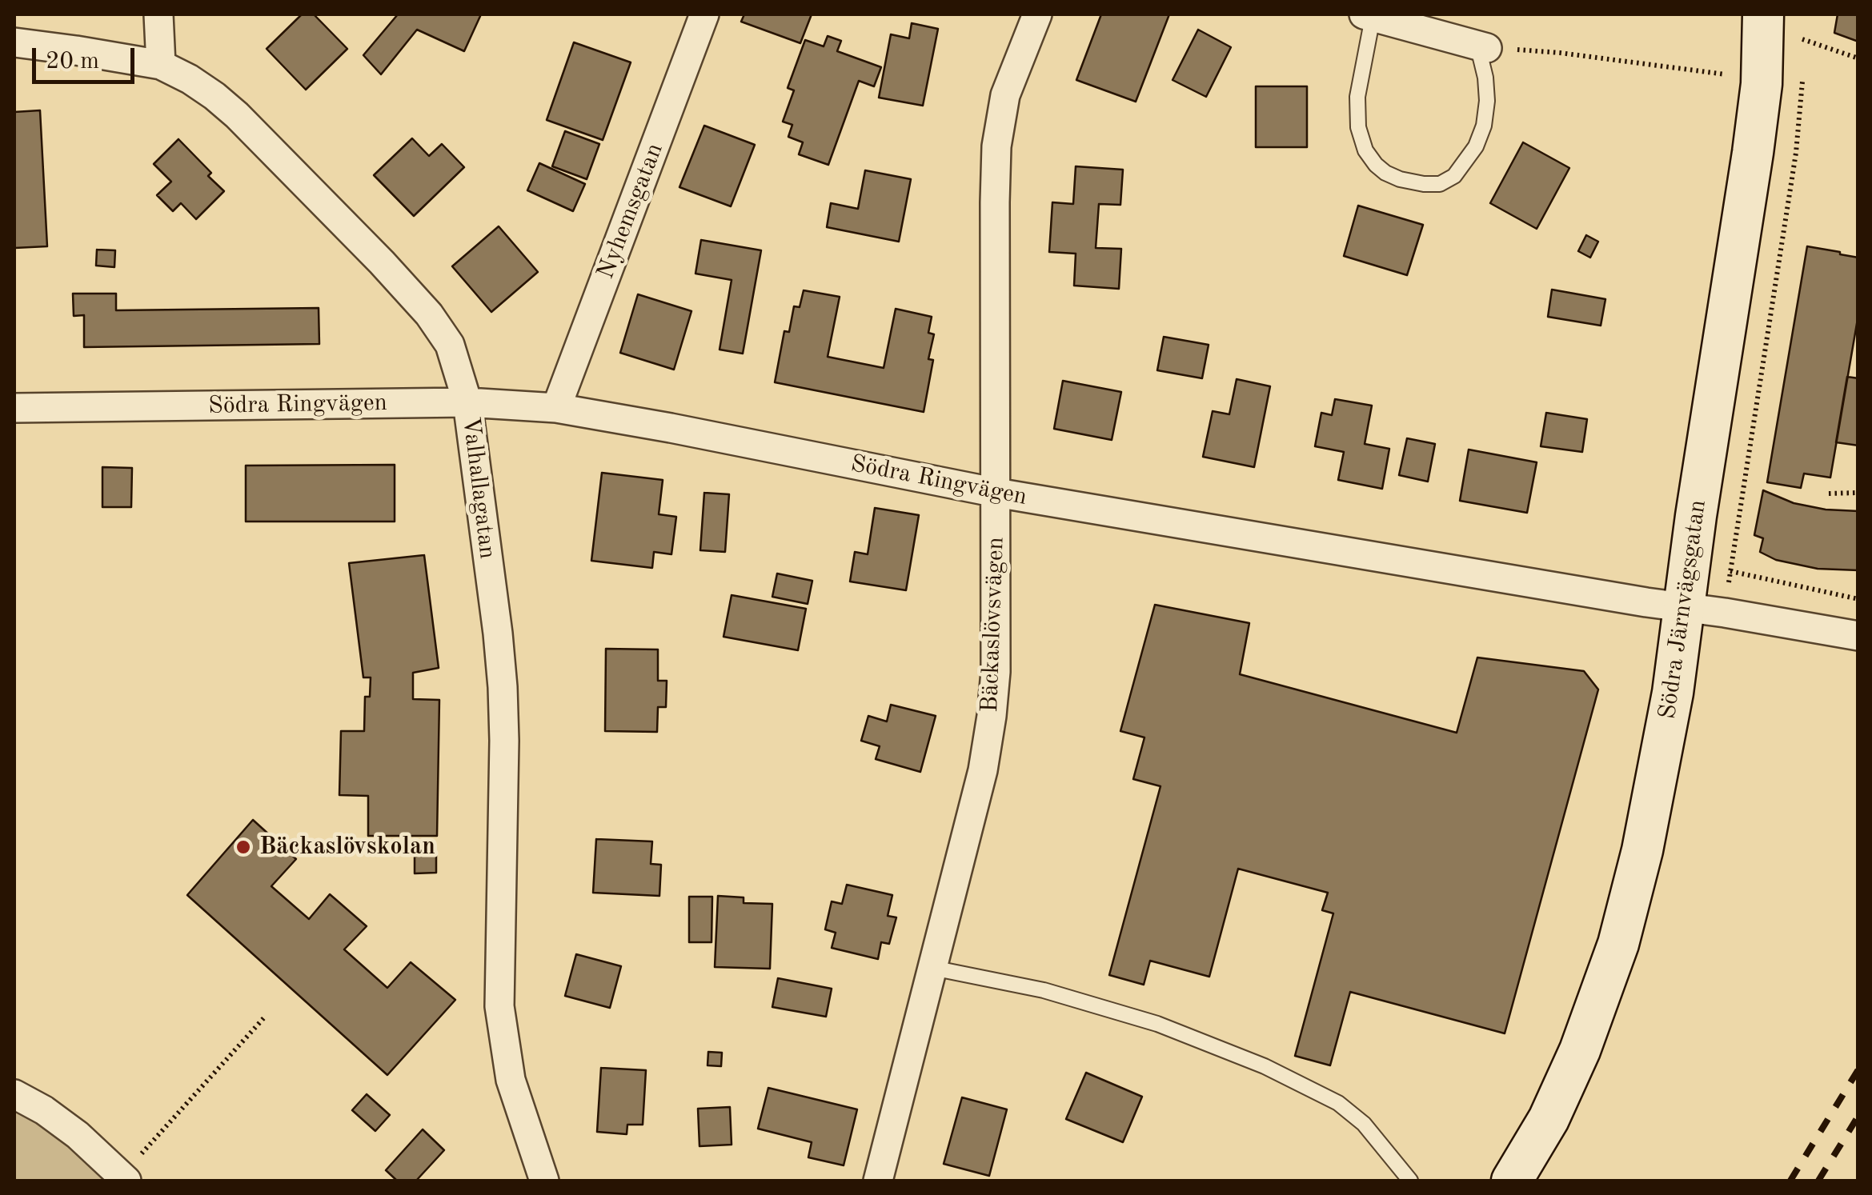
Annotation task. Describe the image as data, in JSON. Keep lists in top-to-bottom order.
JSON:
{
  "streets": {
    "street": [
      "Nyhemsgatan",
      "Södra Ringvägen",
      "Valhallagatan",
      "Södra Järnvägsgatan",
      "Bäckaslövsvägen"
    ]
  },
  "crossings": [
    ["Nyhemsgatan", "Södra Ringvägen"],
    ["Södra Ringvägen", "Valhallagatan"],
    ["Södra Ringvägen", "Södra Järnvägsgatan"],
    ["Södra Ringvägen", "Bäckaslövsvägen"]
  ],
  "places": ["Bäckaslövskolan"],
  "scale_bar": "20 m"
}
